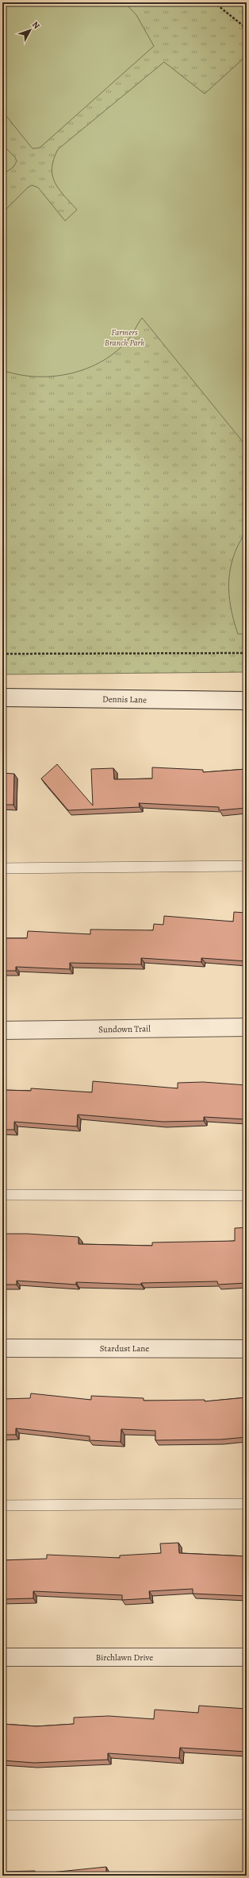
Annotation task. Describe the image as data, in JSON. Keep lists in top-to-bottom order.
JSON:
{
  "streets": {
    "street": [
      "Dennis Lane",
      "Sundown Trail",
      "Stardust Lane",
      "Birchlawn Drive"
    ]
  },
  "parks": ["Farmers Branch Park"],
  "north": "top right"
}
